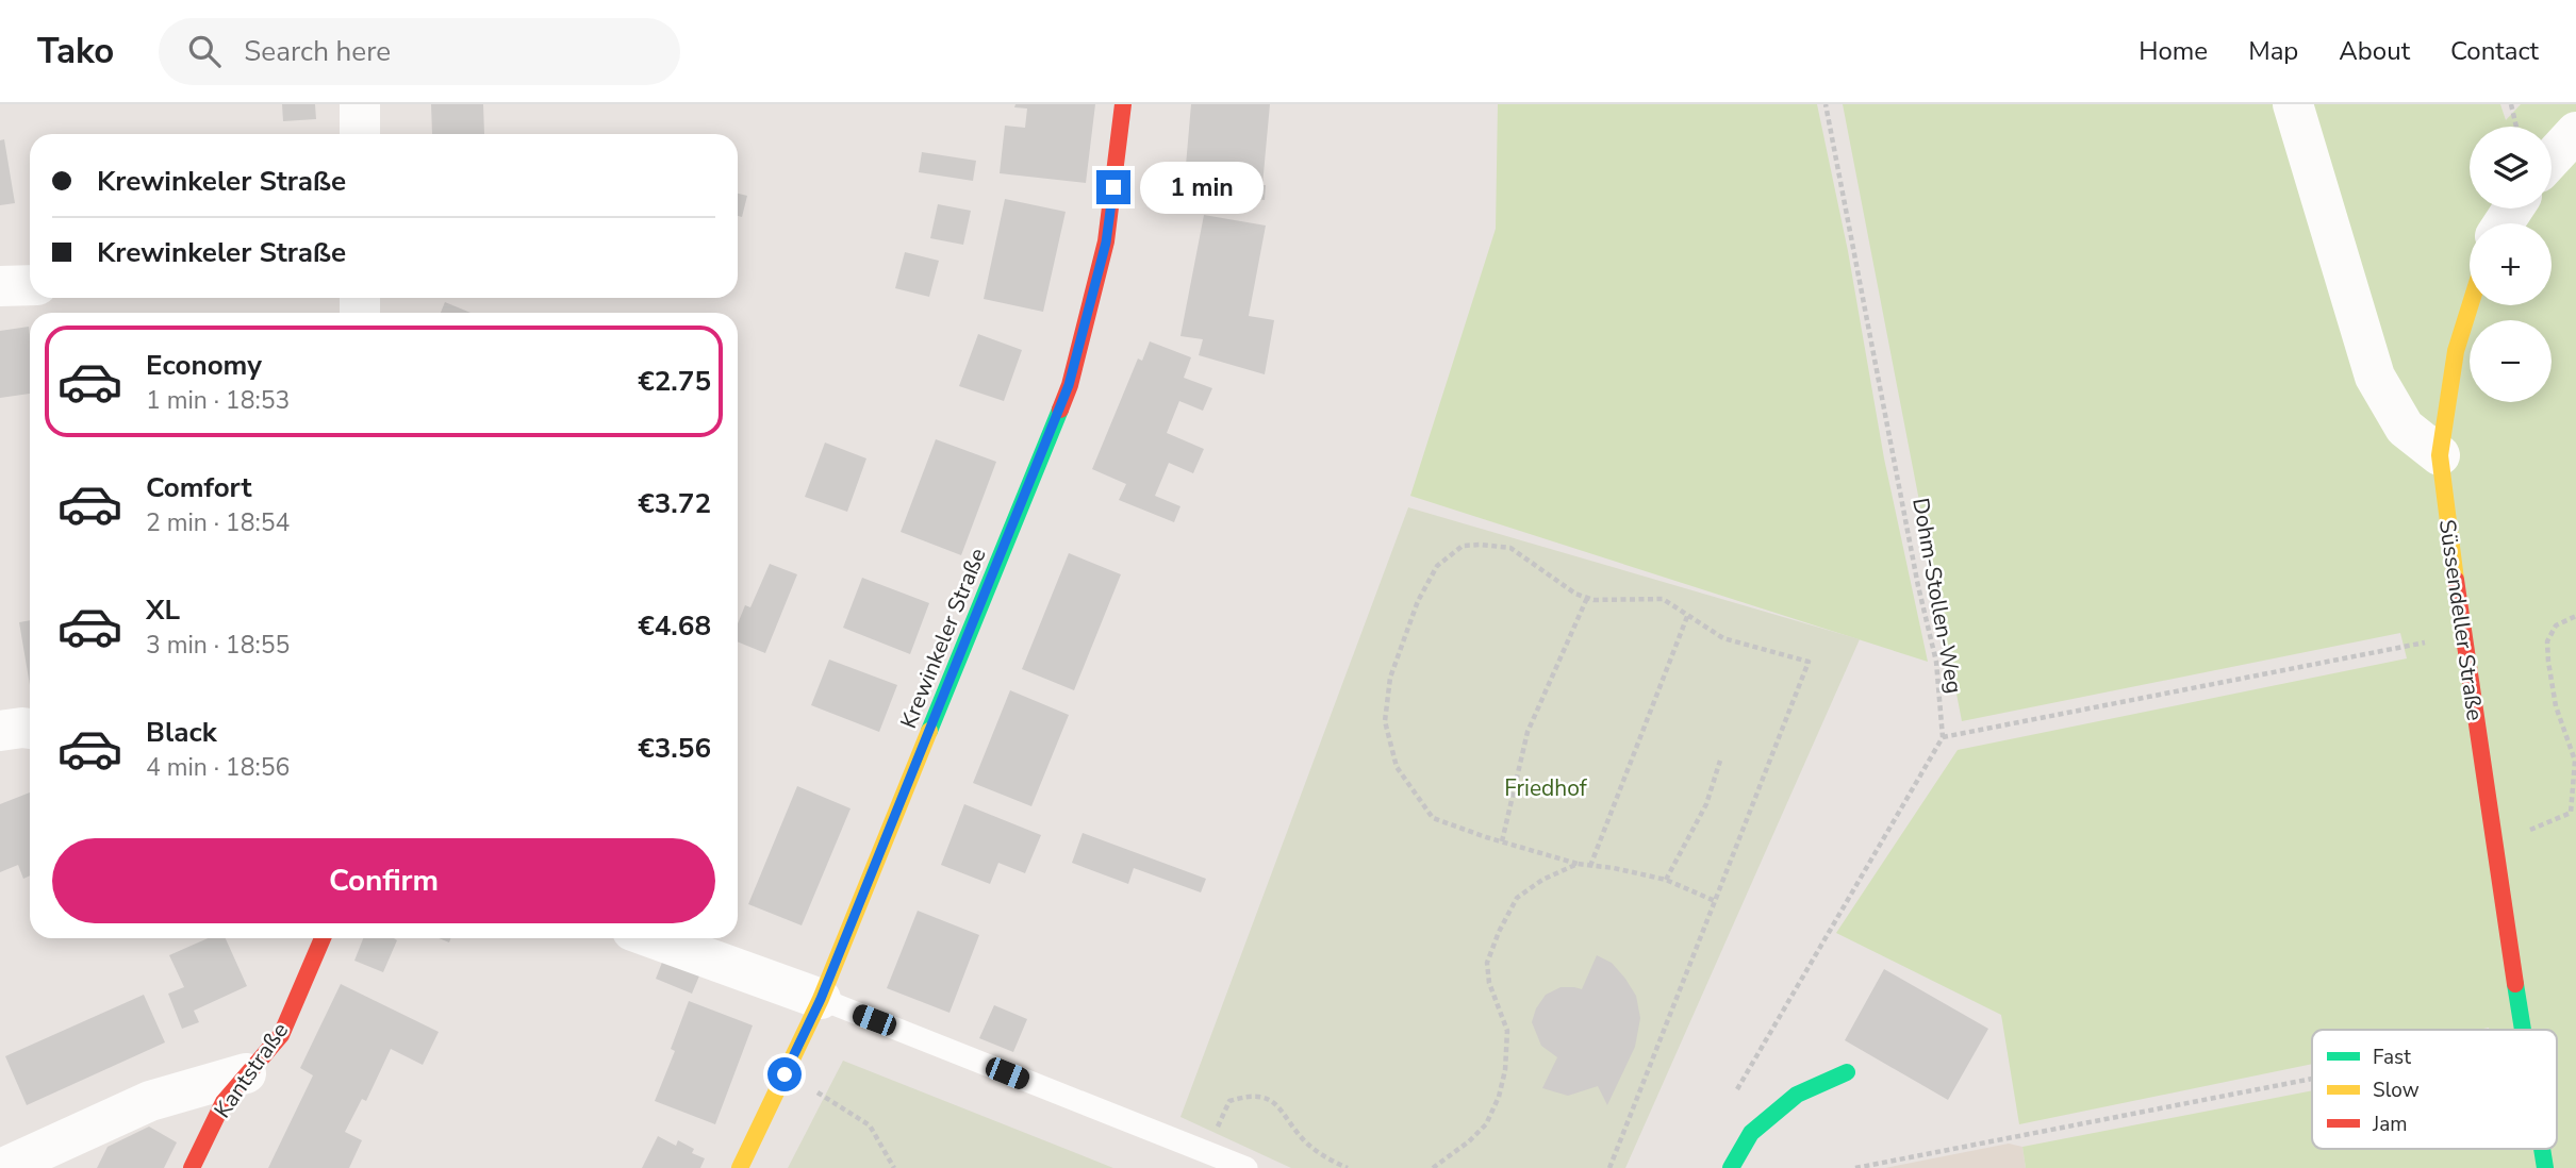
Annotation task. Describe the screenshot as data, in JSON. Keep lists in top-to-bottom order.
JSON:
{
  "streets": {
    "street": ["Süssendeller Straße", "Krewinkeler Straße", "Kantstraße"],
    "path": ["Dohm-Stollen-Weg"]
  },
  "parks": ["Friedhof"],
  "legend": ["Fast", "Slow", "Jam"],
  "page": {
    "header": "Tako",
    "search": "Search here",
    "nav": [
      "Home",
      "Map",
      "About",
      "Contact"
    ],
    "map_buttons": ["+", "−"],
    "banner": ["Krewinkeler Straße", "Krewinkeler Straße"],
    "bubble": "1 min",
    "list": [
      {
        "name": "Economy",
        "note": "1 min · 18:53",
        "value": "€2.75"
      },
      {
        "name": "Comfort",
        "note": "2 min · 18:54",
        "value": "€3.72"
      },
      {
        "name": "XL",
        "note": "3 min · 18:55",
        "value": "€4.68"
      },
      {
        "name": "Black",
        "note": "4 min · 18:56",
        "value": "€3.56"
      }
    ],
    "buttons": "Confirm"
  }
}
